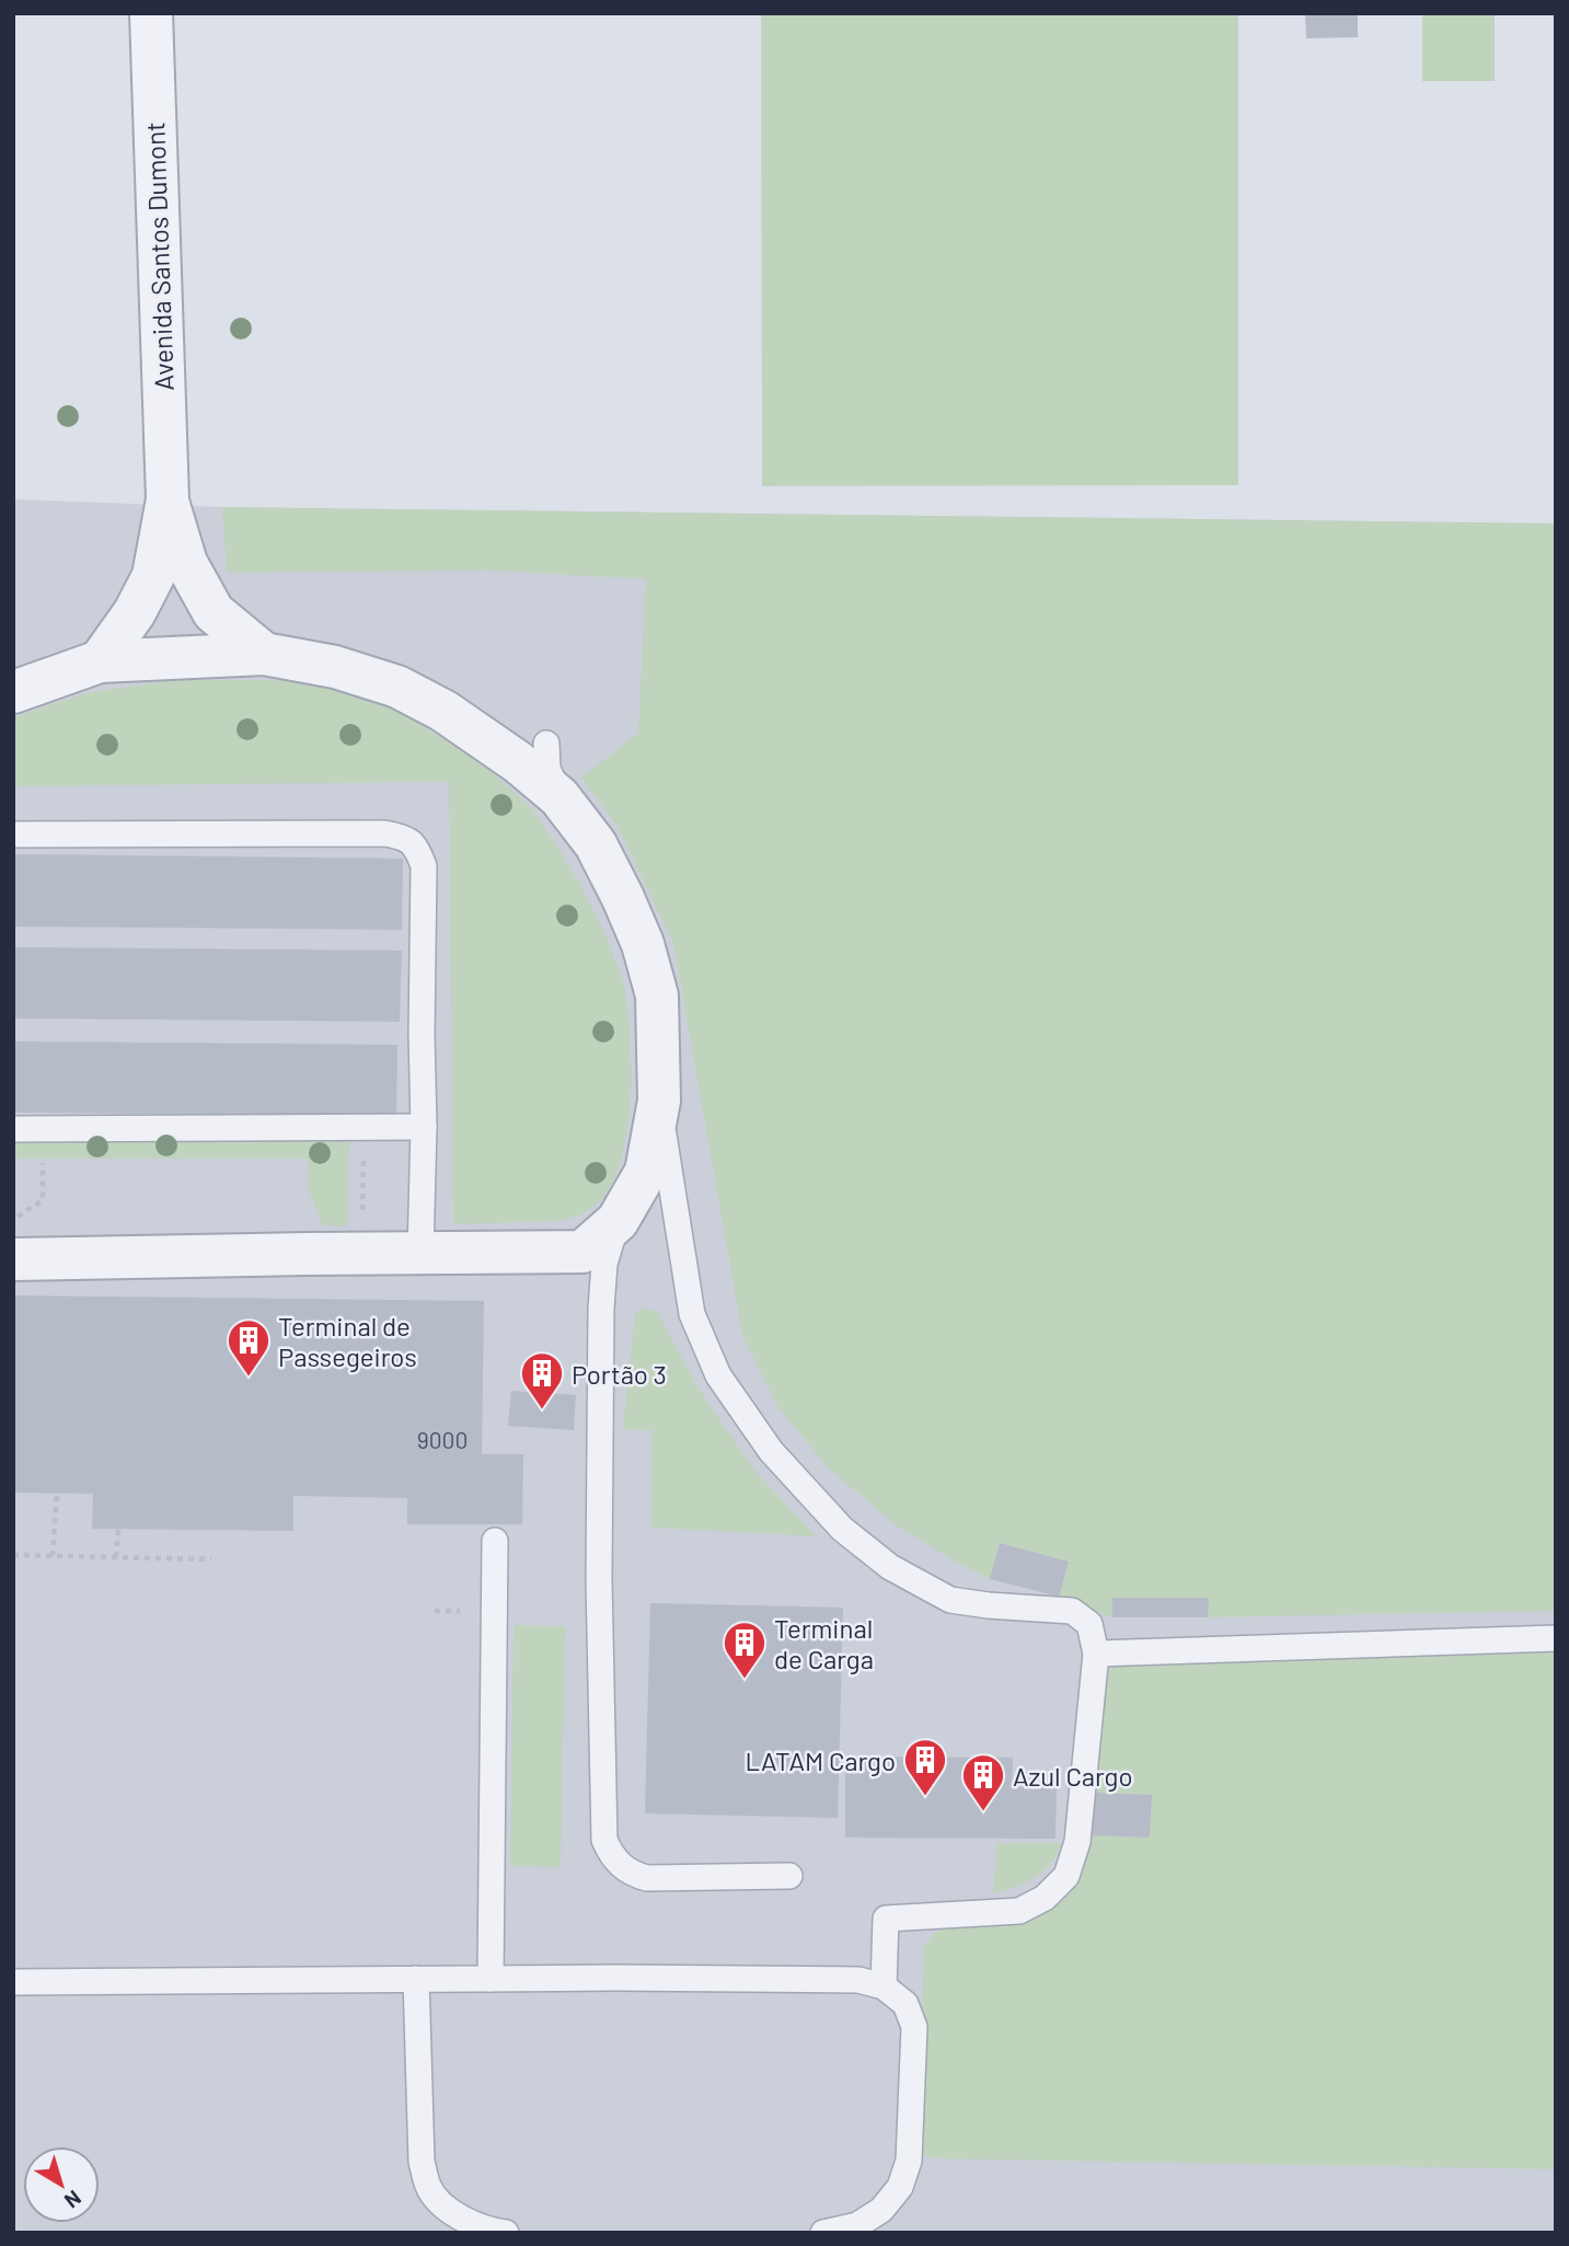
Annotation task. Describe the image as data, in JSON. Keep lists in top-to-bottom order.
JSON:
{
  "streets": {
    "street": ["Avenida Santos Dumont"]
  },
  "places": {
    "building": [
      "Terminal de Passegeiros",
      "Portão 3",
      "Terminal de Carga",
      "LATAM Cargo",
      "Azul Cargo"
    ]
  },
  "house_numbers": ["9000"],
  "north": "bottom right"
}
